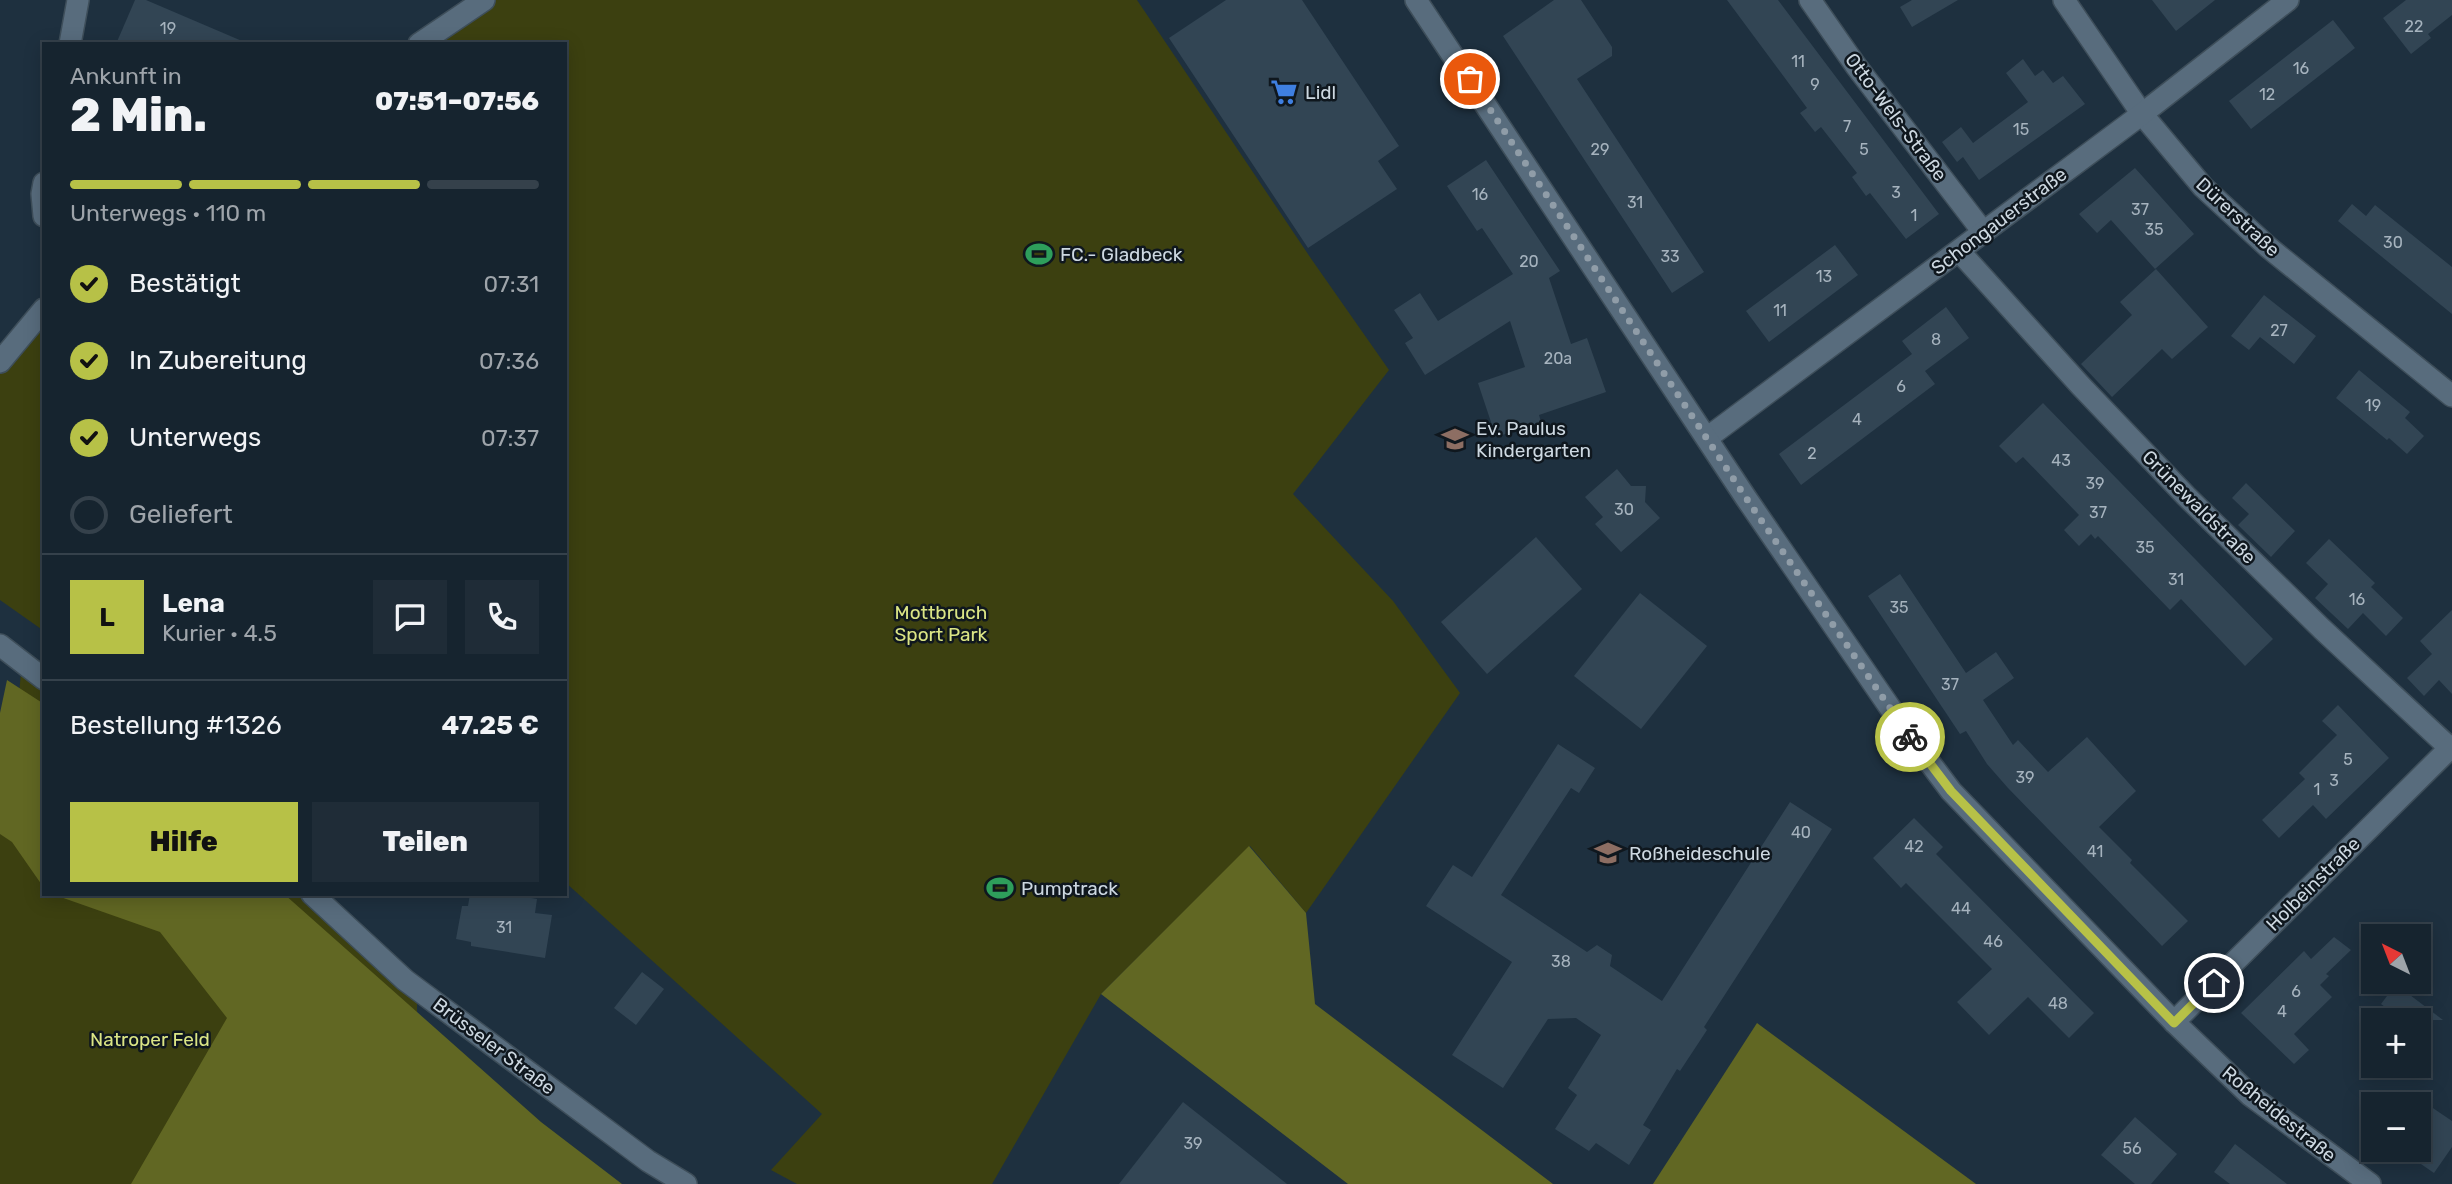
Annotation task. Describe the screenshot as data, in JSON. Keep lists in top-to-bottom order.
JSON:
{
  "streets": {
    "street": [
      "Otto-Wels-Straße",
      "Dürerstraße",
      "Schongauerstraße",
      "Grünewaldstraße",
      "Holbeinstraße",
      "Brüsseler Straße",
      "Roßheidestraße"
    ]
  },
  "crossings": [
    ["Otto-Wels-Straße", "Schongauerstraße"],
    ["Dürerstraße", "Schongauerstraße"],
    ["Schongauerstraße", "Grünewaldstraße"],
    ["Schongauerstraße", "Roßheidestraße"],
    ["Grünewaldstraße", "Holbeinstraße"],
    ["Holbeinstraße", "Roßheidestraße"]
  ],
  "parks": ["Mottbruch Sport Park", "Natroper Feld"],
  "places": {
    "supermarket": ["Lidl"],
    "sports": ["FC.- Gladbeck", "Pumptrack"],
    "school or university": ["Ev. Paulus Kindergarten", "Roßheideschule"]
  },
  "house_numbers": [
    "22",
    "19",
    "11",
    "16",
    "9",
    "12",
    "7",
    "15",
    "29",
    "5",
    "3",
    "16",
    "31",
    "37",
    "1",
    "35",
    "30",
    "33",
    "20",
    "13",
    "11",
    "27",
    "8",
    "20a",
    "6",
    "19",
    "4",
    "2",
    "43",
    "39",
    "30",
    "37",
    "35",
    "31",
    "16",
    "35",
    "37",
    "5",
    "39",
    "3",
    "1",
    "40",
    "42",
    "41",
    "44",
    "31",
    "46",
    "38",
    "6",
    "48",
    "4",
    "39",
    "56"
  ],
  "north": "top left",
  "page": {
    "heading": ["2 Min.", "Ankunft in", "07:51–07:56"],
    "panel": [
      "Lena",
      "Kurier · 4.5",
      "Bestellung #1326",
      "47.25 €"
    ],
    "bar": "Unterwegs · 110 m",
    "list": [
      ["Bestätigt", "07:31"],
      ["In Zubereitung", "07:36"],
      ["Unterwegs", "07:37"],
      "Geliefert"
    ],
    "round": "L",
    "buttons": ["Hilfe", "Teilen"],
    "map_buttons": ["+", "−"]
  }
}
